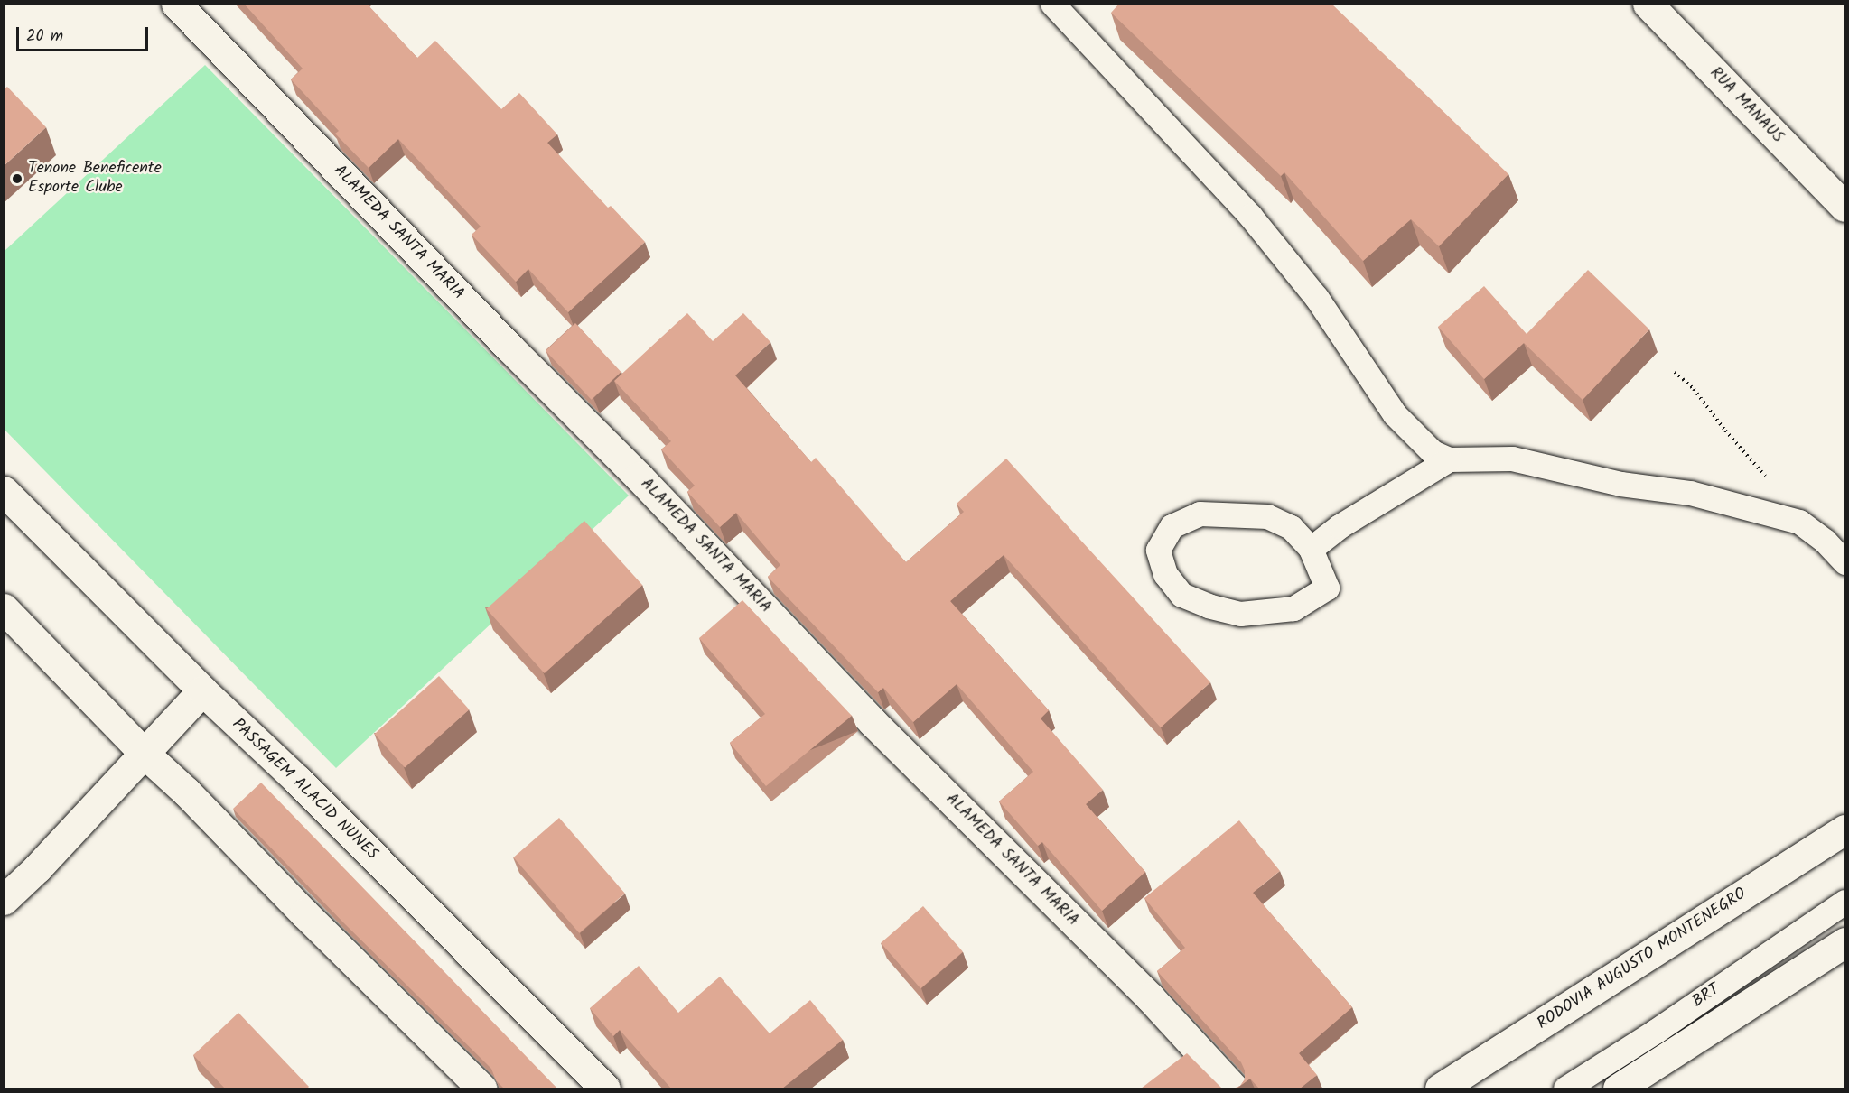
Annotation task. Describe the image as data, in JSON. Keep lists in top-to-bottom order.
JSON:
{
  "streets": {
    "street": [
      "RUA MANAUS",
      "ALAMEDA SANTA MARIA",
      "PASSAGEM ALACID NUNES",
      "RODOVIA AUGUSTO MONTENEGRO"
    ],
    "lane": ["BRT"]
  },
  "places": ["Tenone Beneficente Esporte Clube"],
  "scale_bar": "20 m"
}
